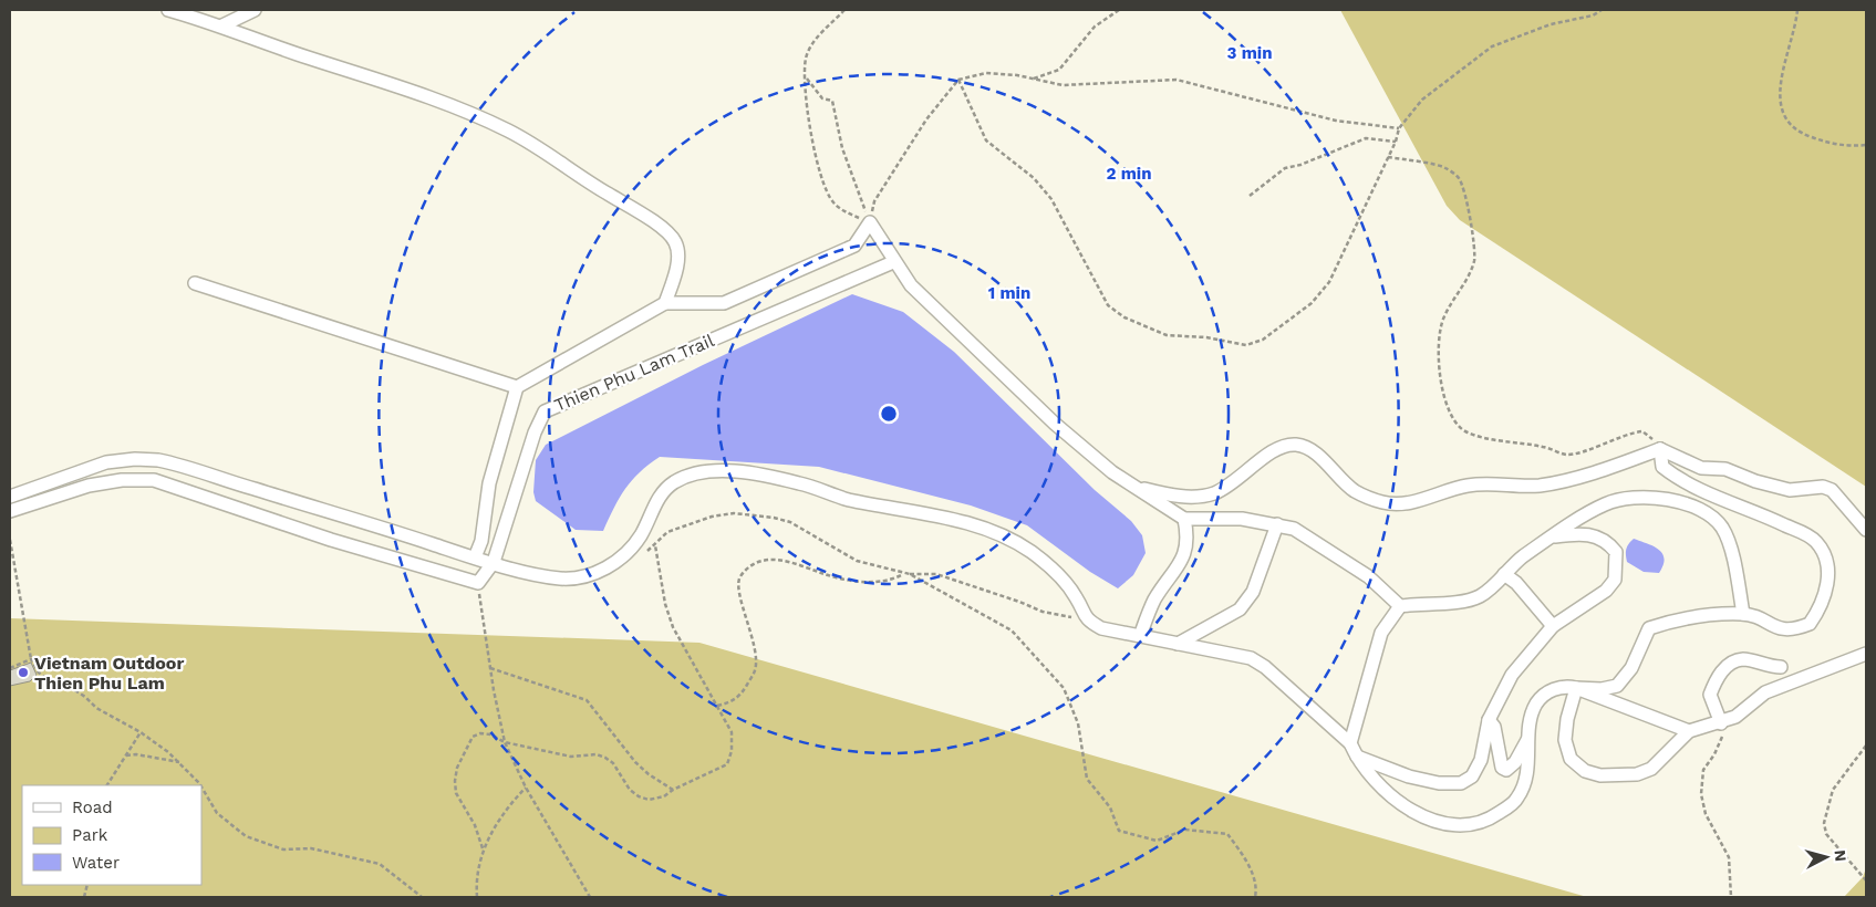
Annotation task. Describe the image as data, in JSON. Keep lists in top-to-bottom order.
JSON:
{
  "streets": {
    "street": ["Thien Phu Lam Trail"]
  },
  "places": ["Vietnam Outdoor Thien Phu Lam"],
  "legend": ["Road", "Park", "Water"],
  "north": "right",
  "rings": ["3 min", "2 min", "1 min"]
}
